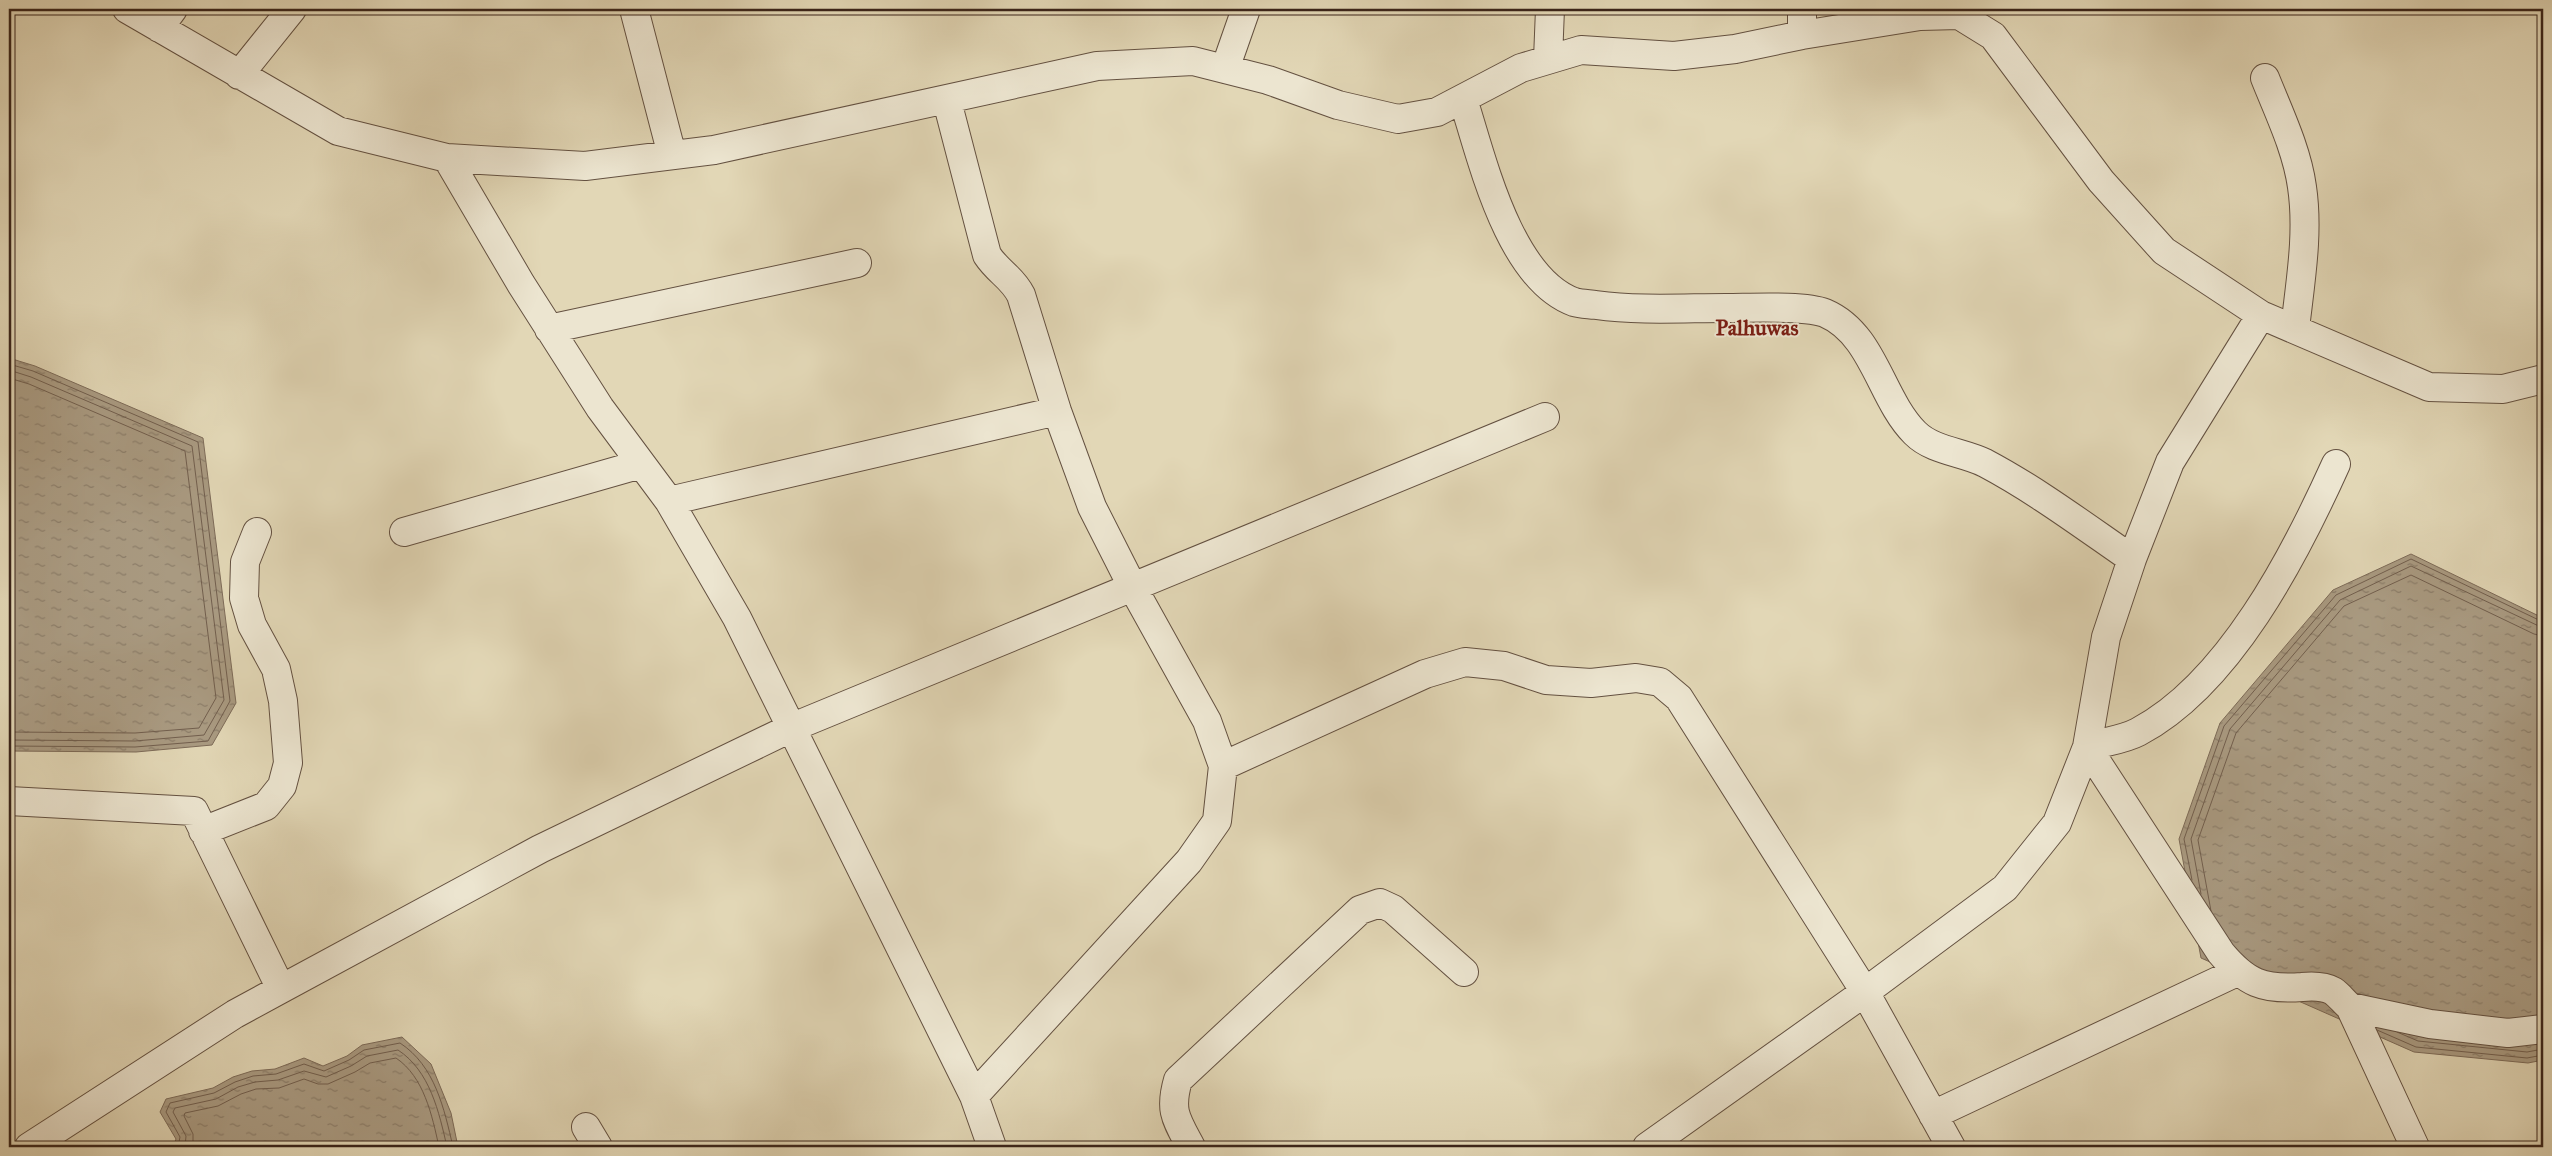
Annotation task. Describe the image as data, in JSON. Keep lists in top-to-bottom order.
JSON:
{
  "districts": ["Palhuwas"]
}
